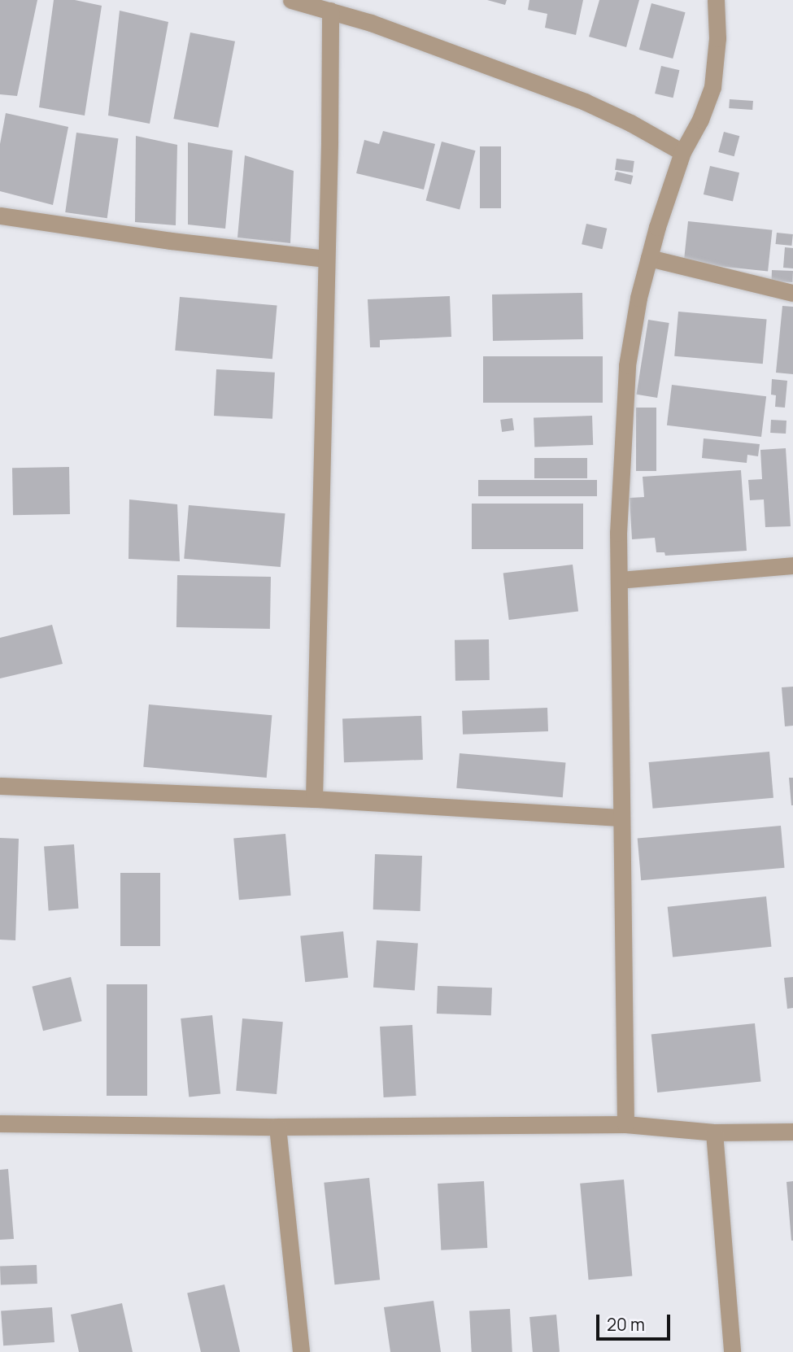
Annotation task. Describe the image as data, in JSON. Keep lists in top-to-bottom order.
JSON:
{
  "scale_bar": "20 m"
}
